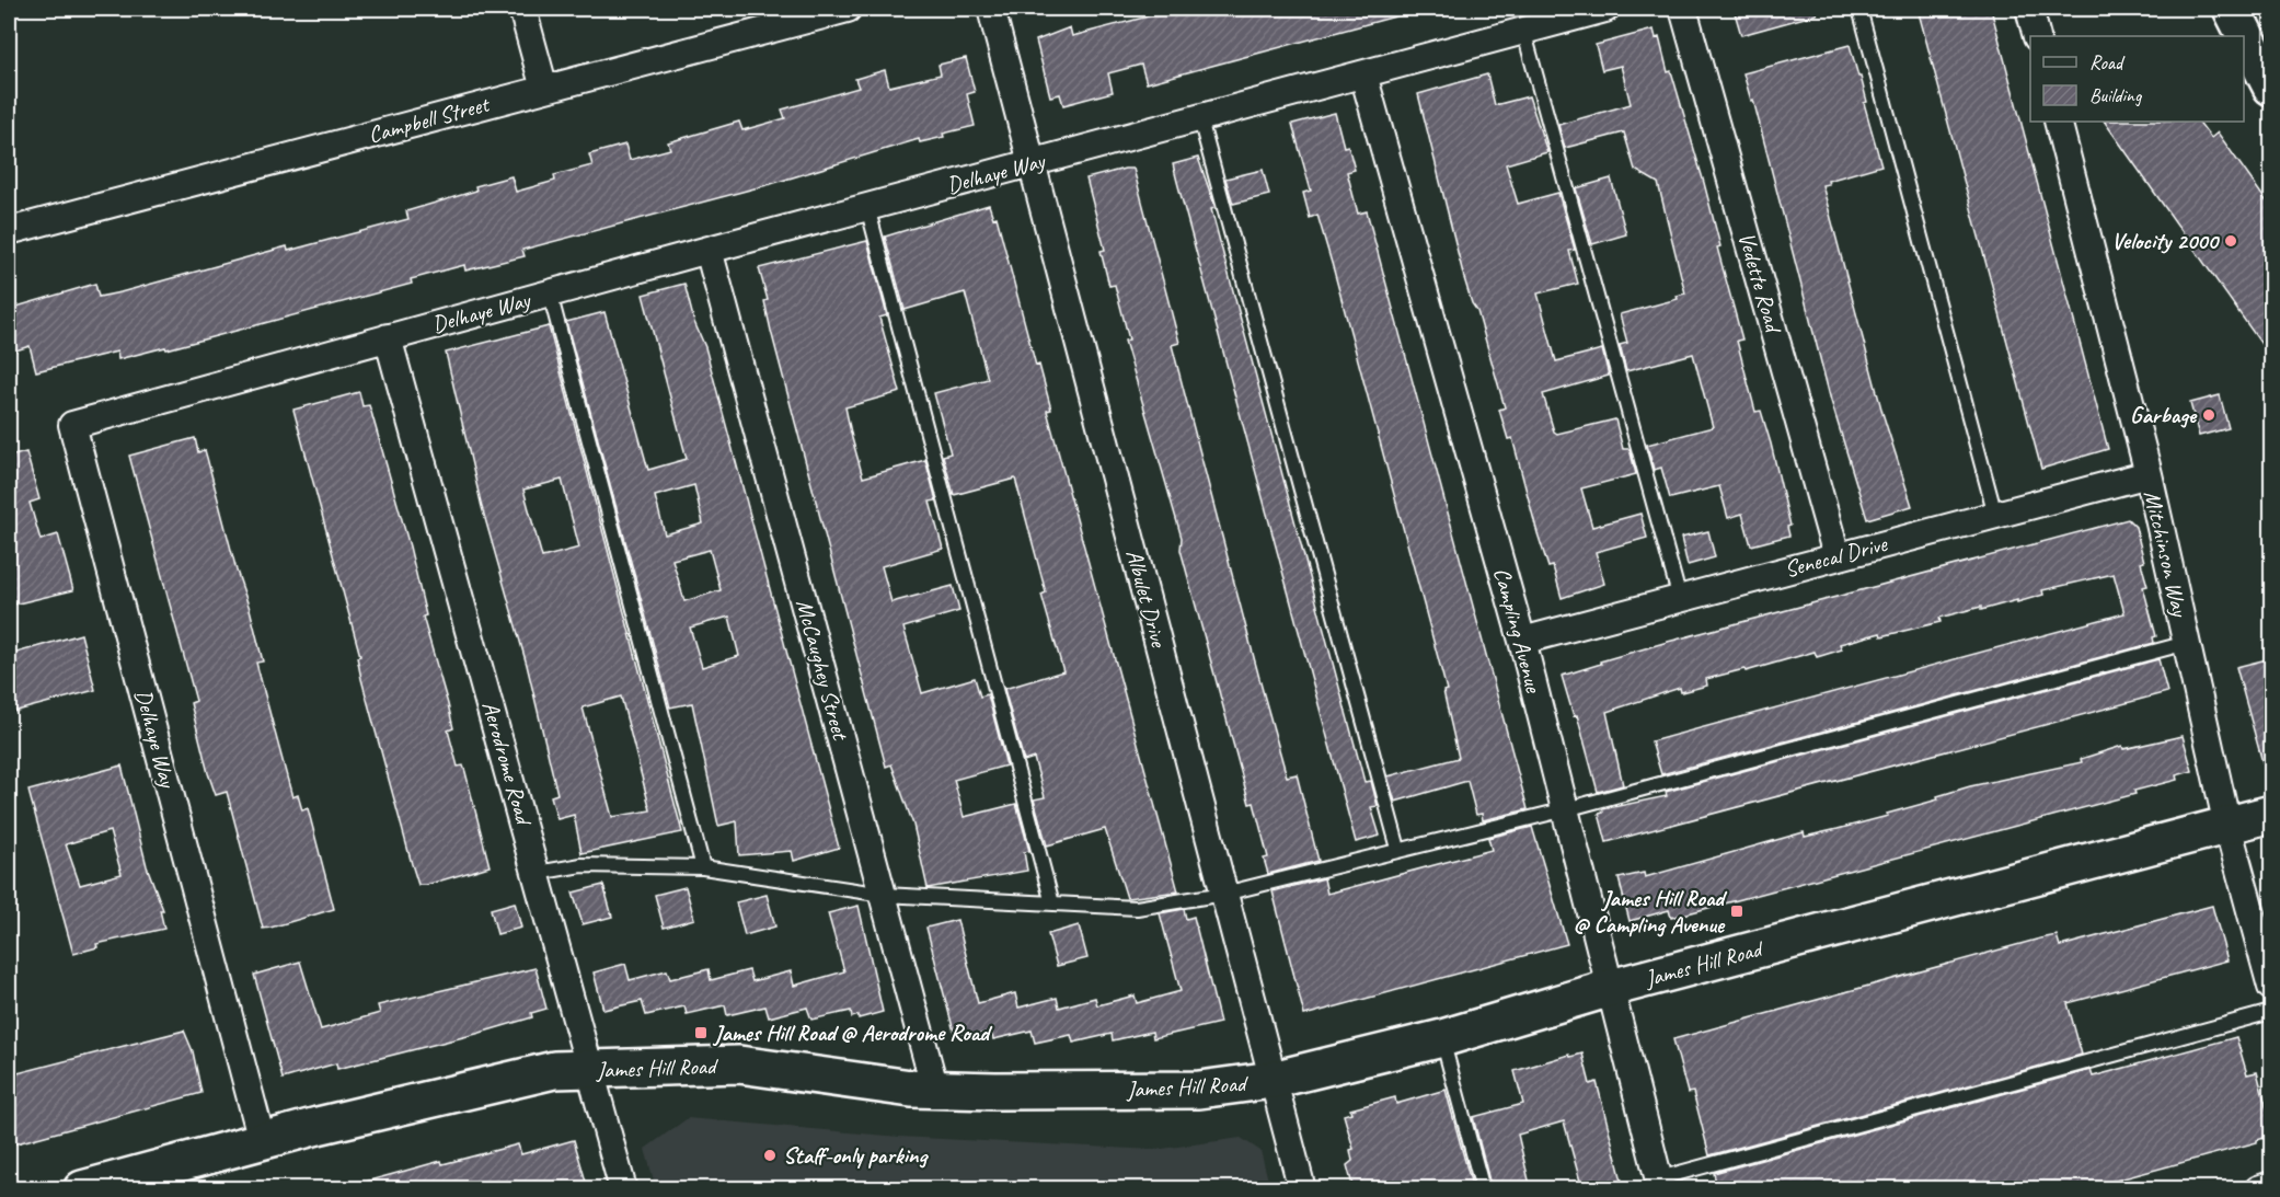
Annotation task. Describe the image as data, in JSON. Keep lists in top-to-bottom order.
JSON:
{
  "streets": {
    "street": [
      "Campbell Street",
      "Delhaye Way",
      "Vedette Road",
      "Mitchinson Way",
      "Senecal Drive",
      "Albulet Drive",
      "Campling Avenue",
      "McCaughey Street",
      "Aerodrome Road",
      "James Hill Road"
    ]
  },
  "crossings": [
    ["Delhaye Way", "Albulet Drive"],
    ["Delhaye Way", "Campling Avenue"],
    ["Delhaye Way", "McCaughey Street"],
    ["Delhaye Way", "Aerodrome Road"],
    ["Delhaye Way", "James Hill Road"],
    ["Vedette Road", "Senecal Drive"],
    ["Mitchinson Way", "Senecal Drive"],
    ["Mitchinson Way", "James Hill Road"],
    ["Senecal Drive", "Campling Avenue"],
    ["Albulet Drive", "James Hill Road"],
    ["Campling Avenue", "James Hill Road"],
    ["McCaughey Street", "James Hill Road"],
    ["Aerodrome Road", "James Hill Road"]
  ],
  "places": {
    "other": ["Velocity 2000", "Garbage", "Staff-only parking"],
    "transit": ["James Hill Road @ Campling Avenue", "James Hill Road @ Aerodrome Road"]
  },
  "legend": ["Road", "Building"]
}
